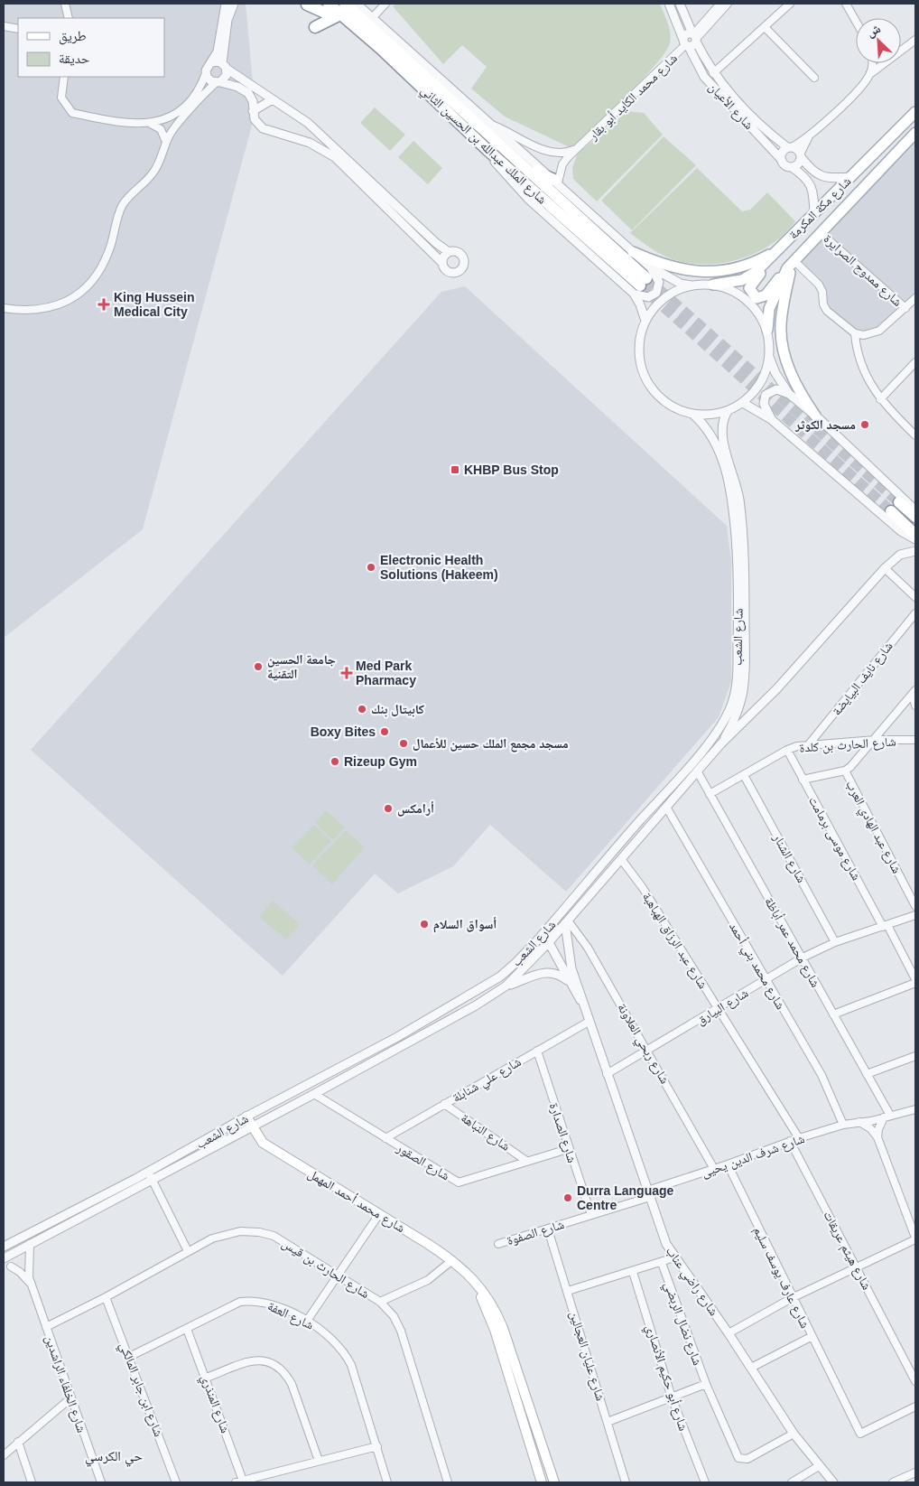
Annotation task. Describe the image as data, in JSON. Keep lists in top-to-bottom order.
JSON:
{
  "streets": {
    "highway": ["شارع الملك عبدالله بن الحسين الثاني"],
    "main road": ["شارع مكة المكرمة", "شارع محمد أحمد المهمل"],
    "street": [
      "شارع محمد الكايد أبو بقار",
      "شارع الأعيان",
      "شارع ممدوح الصرايرة",
      "شارع الشعب",
      "شارع نايف البيايضة",
      "شارع الحارث بن كلدة",
      "شارع عبد الهادي العرب",
      "شارع موسى برمامت",
      "شارع الشنار",
      "شارع عبد الرزاق الهباهبة",
      "شارع محمد عمر أباظة",
      "شارع محمد بني أحمد",
      "شارع البيارق",
      "شارع ربحي العلاونة",
      "شارع علي شنابلة",
      "شارع النباهة",
      "شارع الصدارة",
      "شارع شرف الدين يحيى",
      "شارع الصقور",
      "شارع الصفوة",
      "شارع هيثم عريقات",
      "شارع الحارث بن قيس",
      "شارع عارف يوسف سليم",
      "شارع راضي عناب",
      "شارع العفة",
      "شارع نضال الربضي",
      "شارع عليان العجالين",
      "شارع أبو حكيم الأنصاري",
      "شارع الخلفاء الراشدين",
      "شارع ابن جابر المالكي",
      "شارع المنذري"
    ]
  },
  "crossings": [
    ["شارع محمد الكايد أبو بقار", "شارع الأعيان"],
    ["شارع محمد الكايد أبو بقار", "شارع الملك عبدالله بن الحسين الثاني"],
    ["شارع مكة المكرمة", "شارع ممدوح الصرايرة"],
    ["شارع مكة المكرمة", "شارع الشعب"],
    ["شارع الشعب", "شارع عبد الرزاق الهباهبة"],
    ["شارع الشعب", "شارع محمد عمر أباظة"],
    ["شارع الشعب", "شارع محمد بني أحمد"],
    ["شارع الشعب", "شارع ربحي العلاونة"],
    ["شارع الشعب", "شارع الصقور"],
    ["شارع الشعب", "شارع محمد أحمد المهمل"],
    ["شارع الشعب", "شارع راضي عناب"],
    ["شارع الشعب", "شارع الخلفاء الراشدين"],
    ["شارع نايف البيايضة", "شارع الحارث بن كلدة"],
    ["شارع الحارث بن كلدة", "شارع موسى برمامت"],
    ["شارع الحارث بن كلدة", "شارع الشنار"],
    ["شارع الحارث بن كلدة", "شارع محمد عمر أباظة"],
    ["شارع موسى برمامت", "شارع البيارق"],
    ["شارع الشنار", "شارع البيارق"],
    ["شارع عبد الرزاق الهباهبة", "شارع البيارق"],
    ["شارع عبد الرزاق الهباهبة", "شارع شرف الدين يحيى"],
    ["شارع محمد عمر أباظة", "شارع البيارق"],
    ["شارع محمد عمر أباظة", "شارع شرف الدين يحيى"],
    ["شارع محمد بني أحمد", "شارع البيارق"],
    ["شارع محمد بني أحمد", "شارع شرف الدين يحيى"],
    ["شارع البيارق", "شارع ربحي العلاونة"],
    ["شارع البيارق", "شارع راضي عناب"],
    ["شارع ربحي العلاونة", "شارع شرف الدين يحيى"],
    ["شارع ربحي العلاونة", "شارع راضي عناب"],
    ["شارع علي شنابلة", "شارع النباهة"],
    ["شارع علي شنابلة", "شارع الصدارة"],
    ["شارع علي شنابلة", "شارع الصقور"],
    ["شارع علي شنابلة", "شارع راضي عناب"],
    ["شارع النباهة", "شارع الصقور"],
    ["شارع الصدارة", "شارع الصقور"],
    ["شارع الصدارة", "شارع الصفوة"],
    ["شارع شرف الدين يحيى", "شارع الصفوة"],
    ["شارع شرف الدين يحيى", "شارع هيثم عريقات"],
    ["شارع شرف الدين يحيى", "شارع عارف يوسف سليم"],
    ["شارع شرف الدين يحيى", "شارع راضي عناب"],
    ["شارع الصفوة", "شارع راضي عناب"],
    ["شارع الصفوة", "شارع عليان العجالين"],
    ["شارع الحارث بن قيس", "شارع الخلفاء الراشدين"],
    ["شارع الحارث بن قيس", "شارع ابن جابر المالكي"],
    ["شارع راضي عناب", "شارع نضال الربضي"],
    ["شارع العفة", "شارع ابن جابر المالكي"],
    ["شارع العفة", "شارع المنذري"]
  ],
  "districts": ["حي الكرسي"],
  "places": {
    "health": ["King Hussein Medical City", "Med Park Pharmacy"],
    "other": [
      "مسجد الكوثر",
      "Electronic Health Solutions (Hakeem)",
      "جامعة الحسين التقنية",
      "كابيتال بنك",
      "Boxy Bites",
      "مسجد مجمع الملك حسين للأعمال",
      "Rizeup Gym",
      "أرامكس",
      "أسواق السلام",
      "Durra Language Centre"
    ],
    "transit": ["KHBP Bus Stop"]
  },
  "legend": ["طريق", "حديقة"],
  "north": "top left"
}
